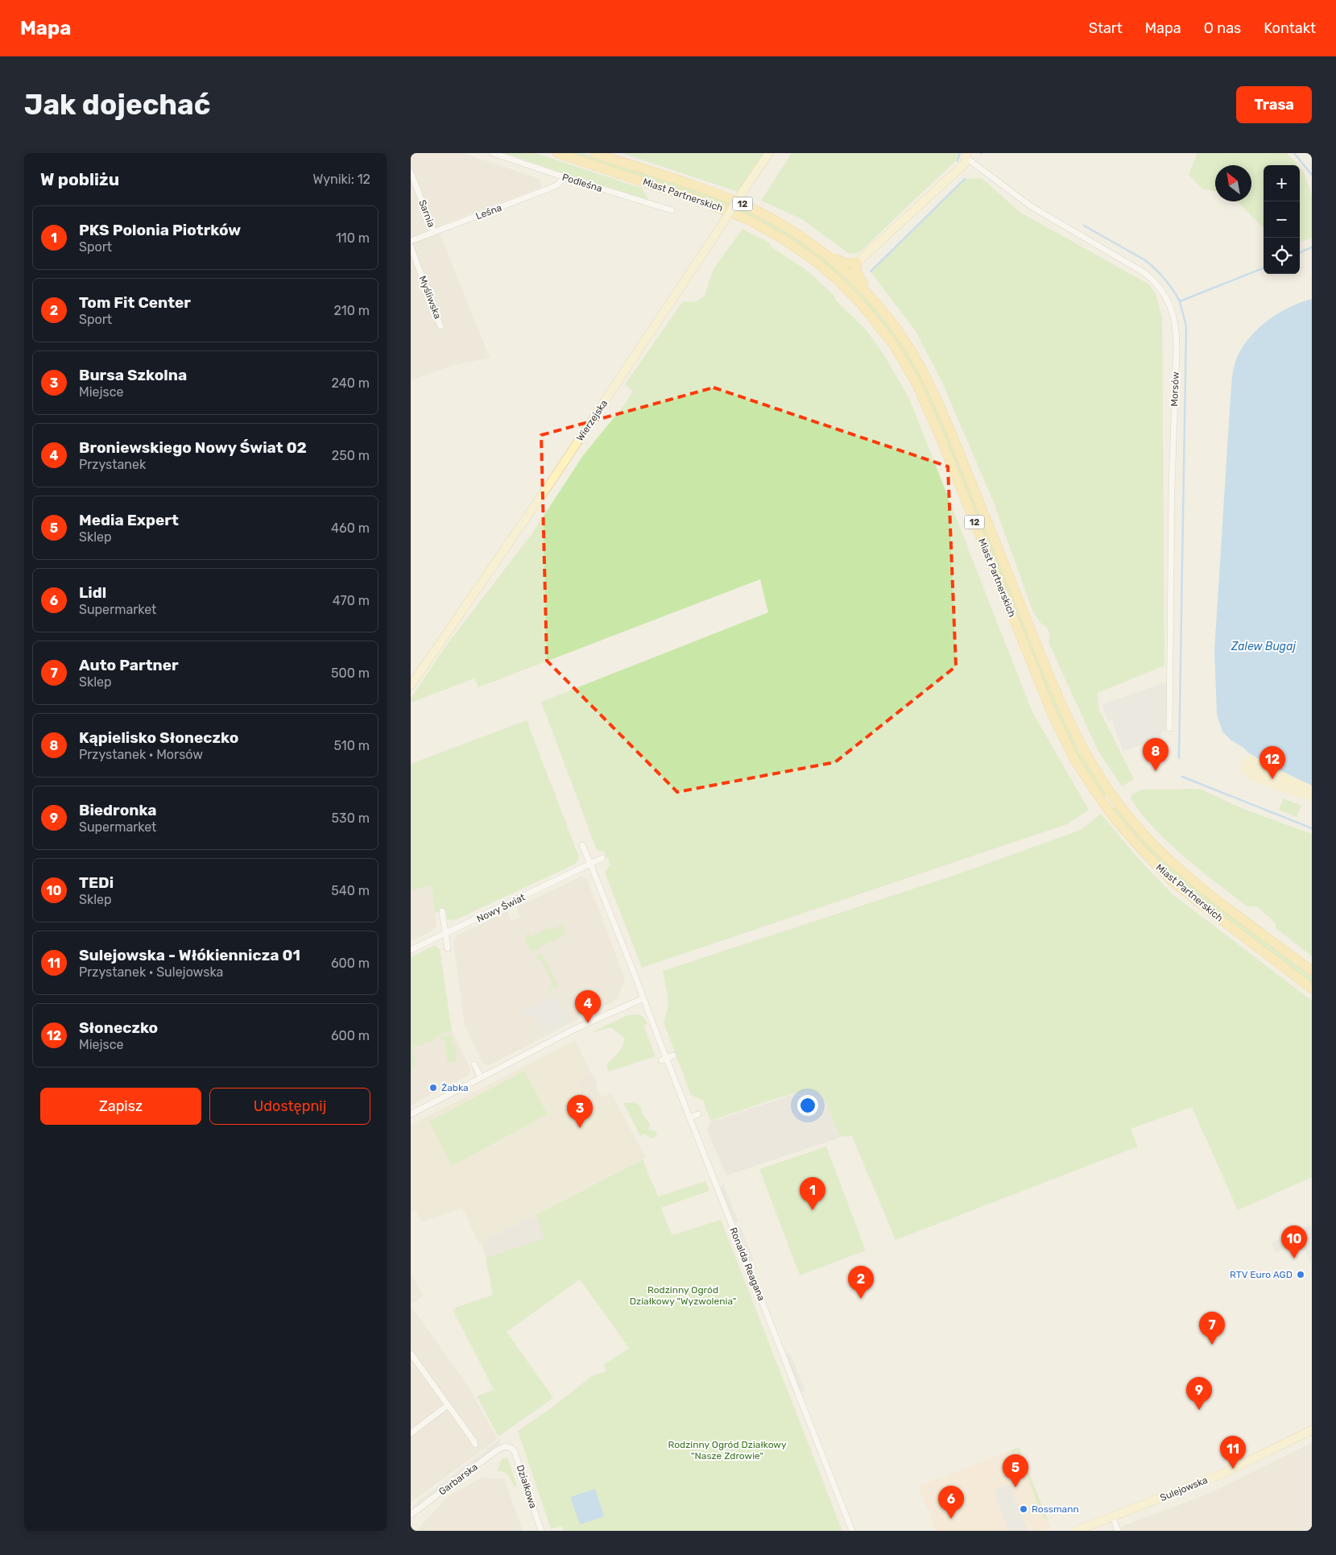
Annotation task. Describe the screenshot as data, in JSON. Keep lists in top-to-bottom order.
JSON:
{
  "streets": {
    "main road": ["Miast Partnerskich", "12"],
    "street": [
      "Podleśna",
      "Leśna",
      "Sarnia",
      "Myśliwska",
      "Morsów",
      "Wierzejska",
      "Nowy Świat",
      "Ronalda Reagana",
      "Garbarska",
      "Działkowa",
      "Sulejowska"
    ]
  },
  "crossings": [
    ["Podleśna", "Leśna"],
    ["Leśna", "Sarnia"],
    ["Garbarska", "Działkowa"]
  ],
  "water": ["Zalew Bugaj"],
  "parks": ["Rodzinny Ogród Działkowy \"Wyzwolenia\"", "Rodzinny Ogród Działkowy \"Nasze Zdrowie\""],
  "places": ["Żabka", "RTV Euro AGD", "Rossmann"],
  "north": "top left",
  "page": {
    "header": "Mapa",
    "nav": [
      "Start",
      "Mapa",
      "O nas",
      "Kontakt"
    ],
    "buttons": [
      "Trasa",
      ["Zapisz", "Udostępnij"]
    ],
    "title": "Jak dojechać",
    "heading": ["W pobliżu", "Wyniki: 12"],
    "map_buttons": ["+", "−"],
    "list": [
      {
        "mark": "1",
        "name": "PKS Polonia Piotrków",
        "note": "Sport",
        "value": "110 m"
      },
      {
        "mark": "2",
        "name": "Tom Fit Center",
        "note": "Sport",
        "value": "210 m"
      },
      {
        "mark": "3",
        "name": "Bursa Szkolna",
        "note": "Miejsce",
        "value": "240 m"
      },
      {
        "mark": "4",
        "name": "Broniewskiego Nowy Świat 02",
        "note": "Przystanek",
        "value": "250 m"
      },
      {
        "mark": "5",
        "name": "Media Expert",
        "note": "Sklep",
        "value": "460 m"
      },
      {
        "mark": "6",
        "name": "Lidl",
        "note": "Supermarket",
        "value": "470 m"
      },
      {
        "mark": "7",
        "name": "Auto Partner",
        "note": "Sklep",
        "value": "500 m"
      },
      {
        "mark": "8",
        "name": "Kąpielisko Słoneczko",
        "note": "Przystanek · Morsów",
        "value": "510 m"
      },
      {
        "mark": "9",
        "name": "Biedronka",
        "note": "Supermarket",
        "value": "530 m"
      },
      {
        "mark": "10",
        "name": "TEDi",
        "note": "Sklep",
        "value": "540 m"
      },
      {
        "mark": "11",
        "name": "Sulejowska - Włókiennicza 01",
        "note": "Przystanek · Sulejowska",
        "value": "600 m"
      },
      {
        "mark": "12",
        "name": "Słoneczko",
        "note": "Miejsce",
        "value": "600 m"
      }
    ],
    "pins": [
      "8",
      "12",
      "4",
      "3",
      "1",
      "10",
      "2",
      "7",
      "9",
      "11",
      "5",
      "6"
    ]
  }
}
